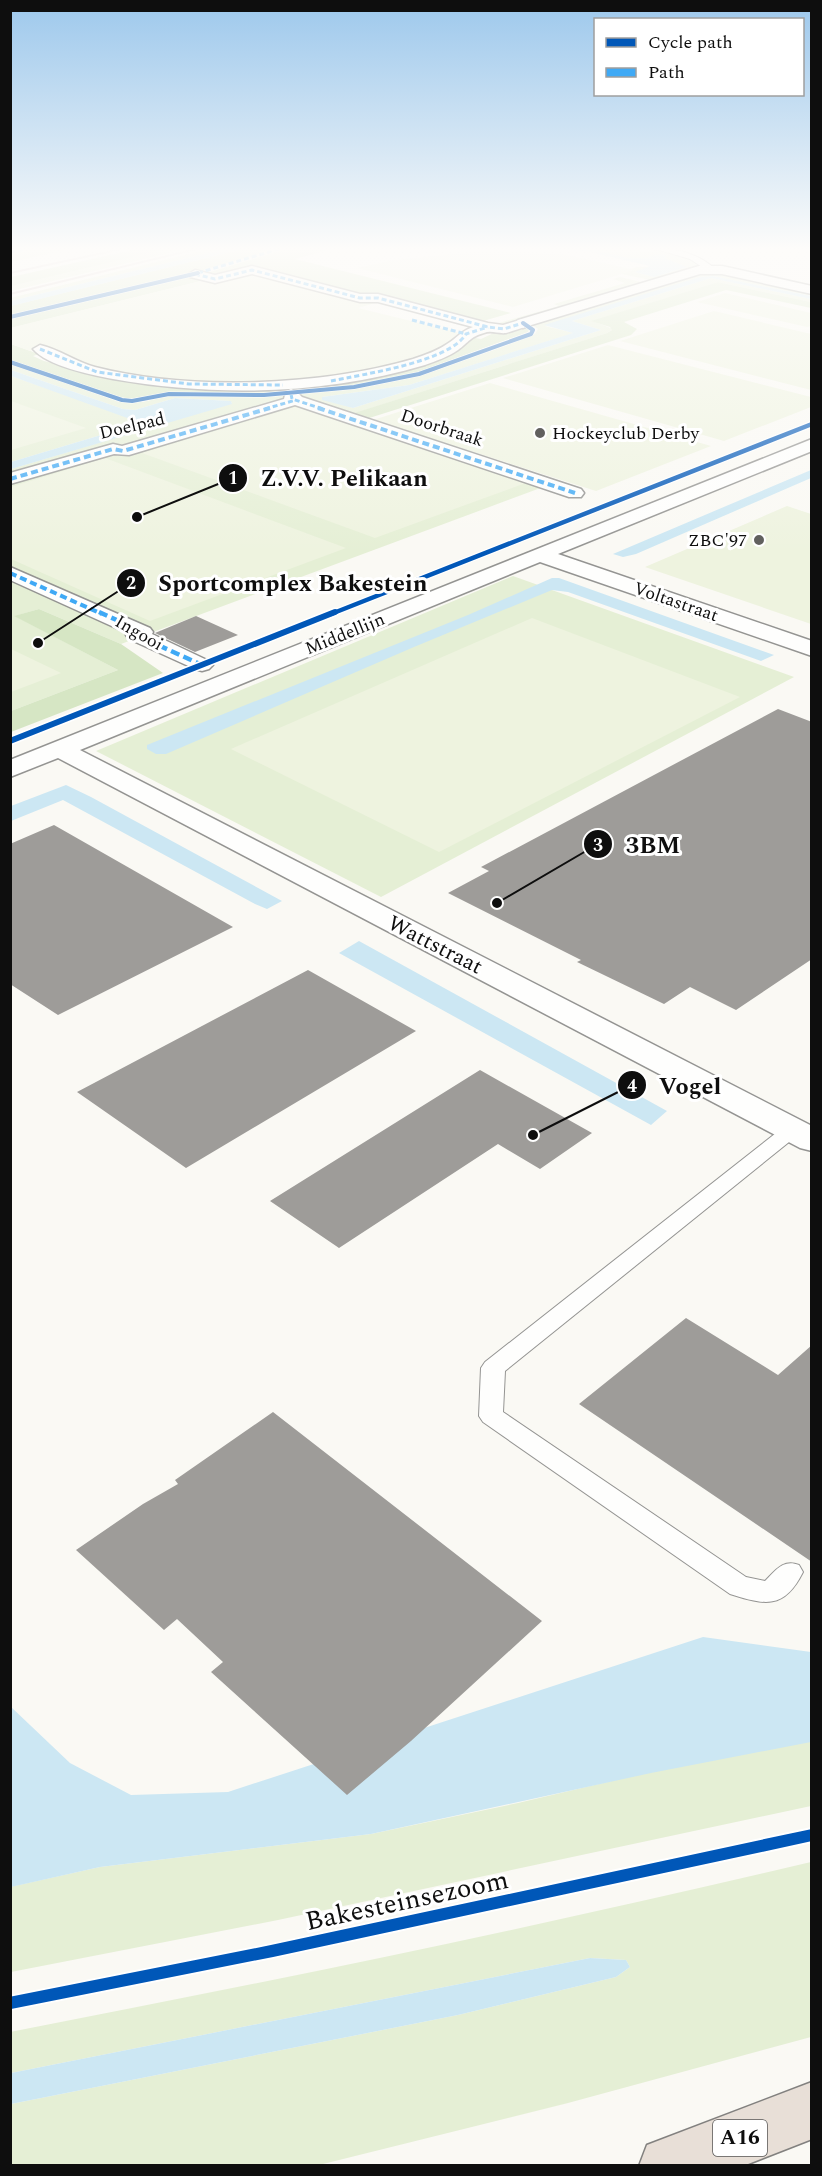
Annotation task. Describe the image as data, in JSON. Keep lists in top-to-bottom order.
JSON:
{
  "streets": {
    "highway": ["A16"],
    "street": [
      "Doelpad",
      "Doorbraak",
      "Voltastraat",
      "Ingooi",
      "Middellijn",
      "Wattstraat"
    ],
    "cycle path": ["Bakesteinsezoom"]
  },
  "crossings": [
    ["Doelpad", "Doorbraak"],
    ["Voltastraat", "Middellijn"],
    ["Middellijn", "Wattstraat"]
  ],
  "places": [
    "Hockeyclub Derby",
    "Z.V.V. Pelikaan",
    "ZBC'97",
    "Sportcomplex Bakestein",
    "3BM",
    "Vogel"
  ],
  "legend": ["Cycle path", "Path"]
}
